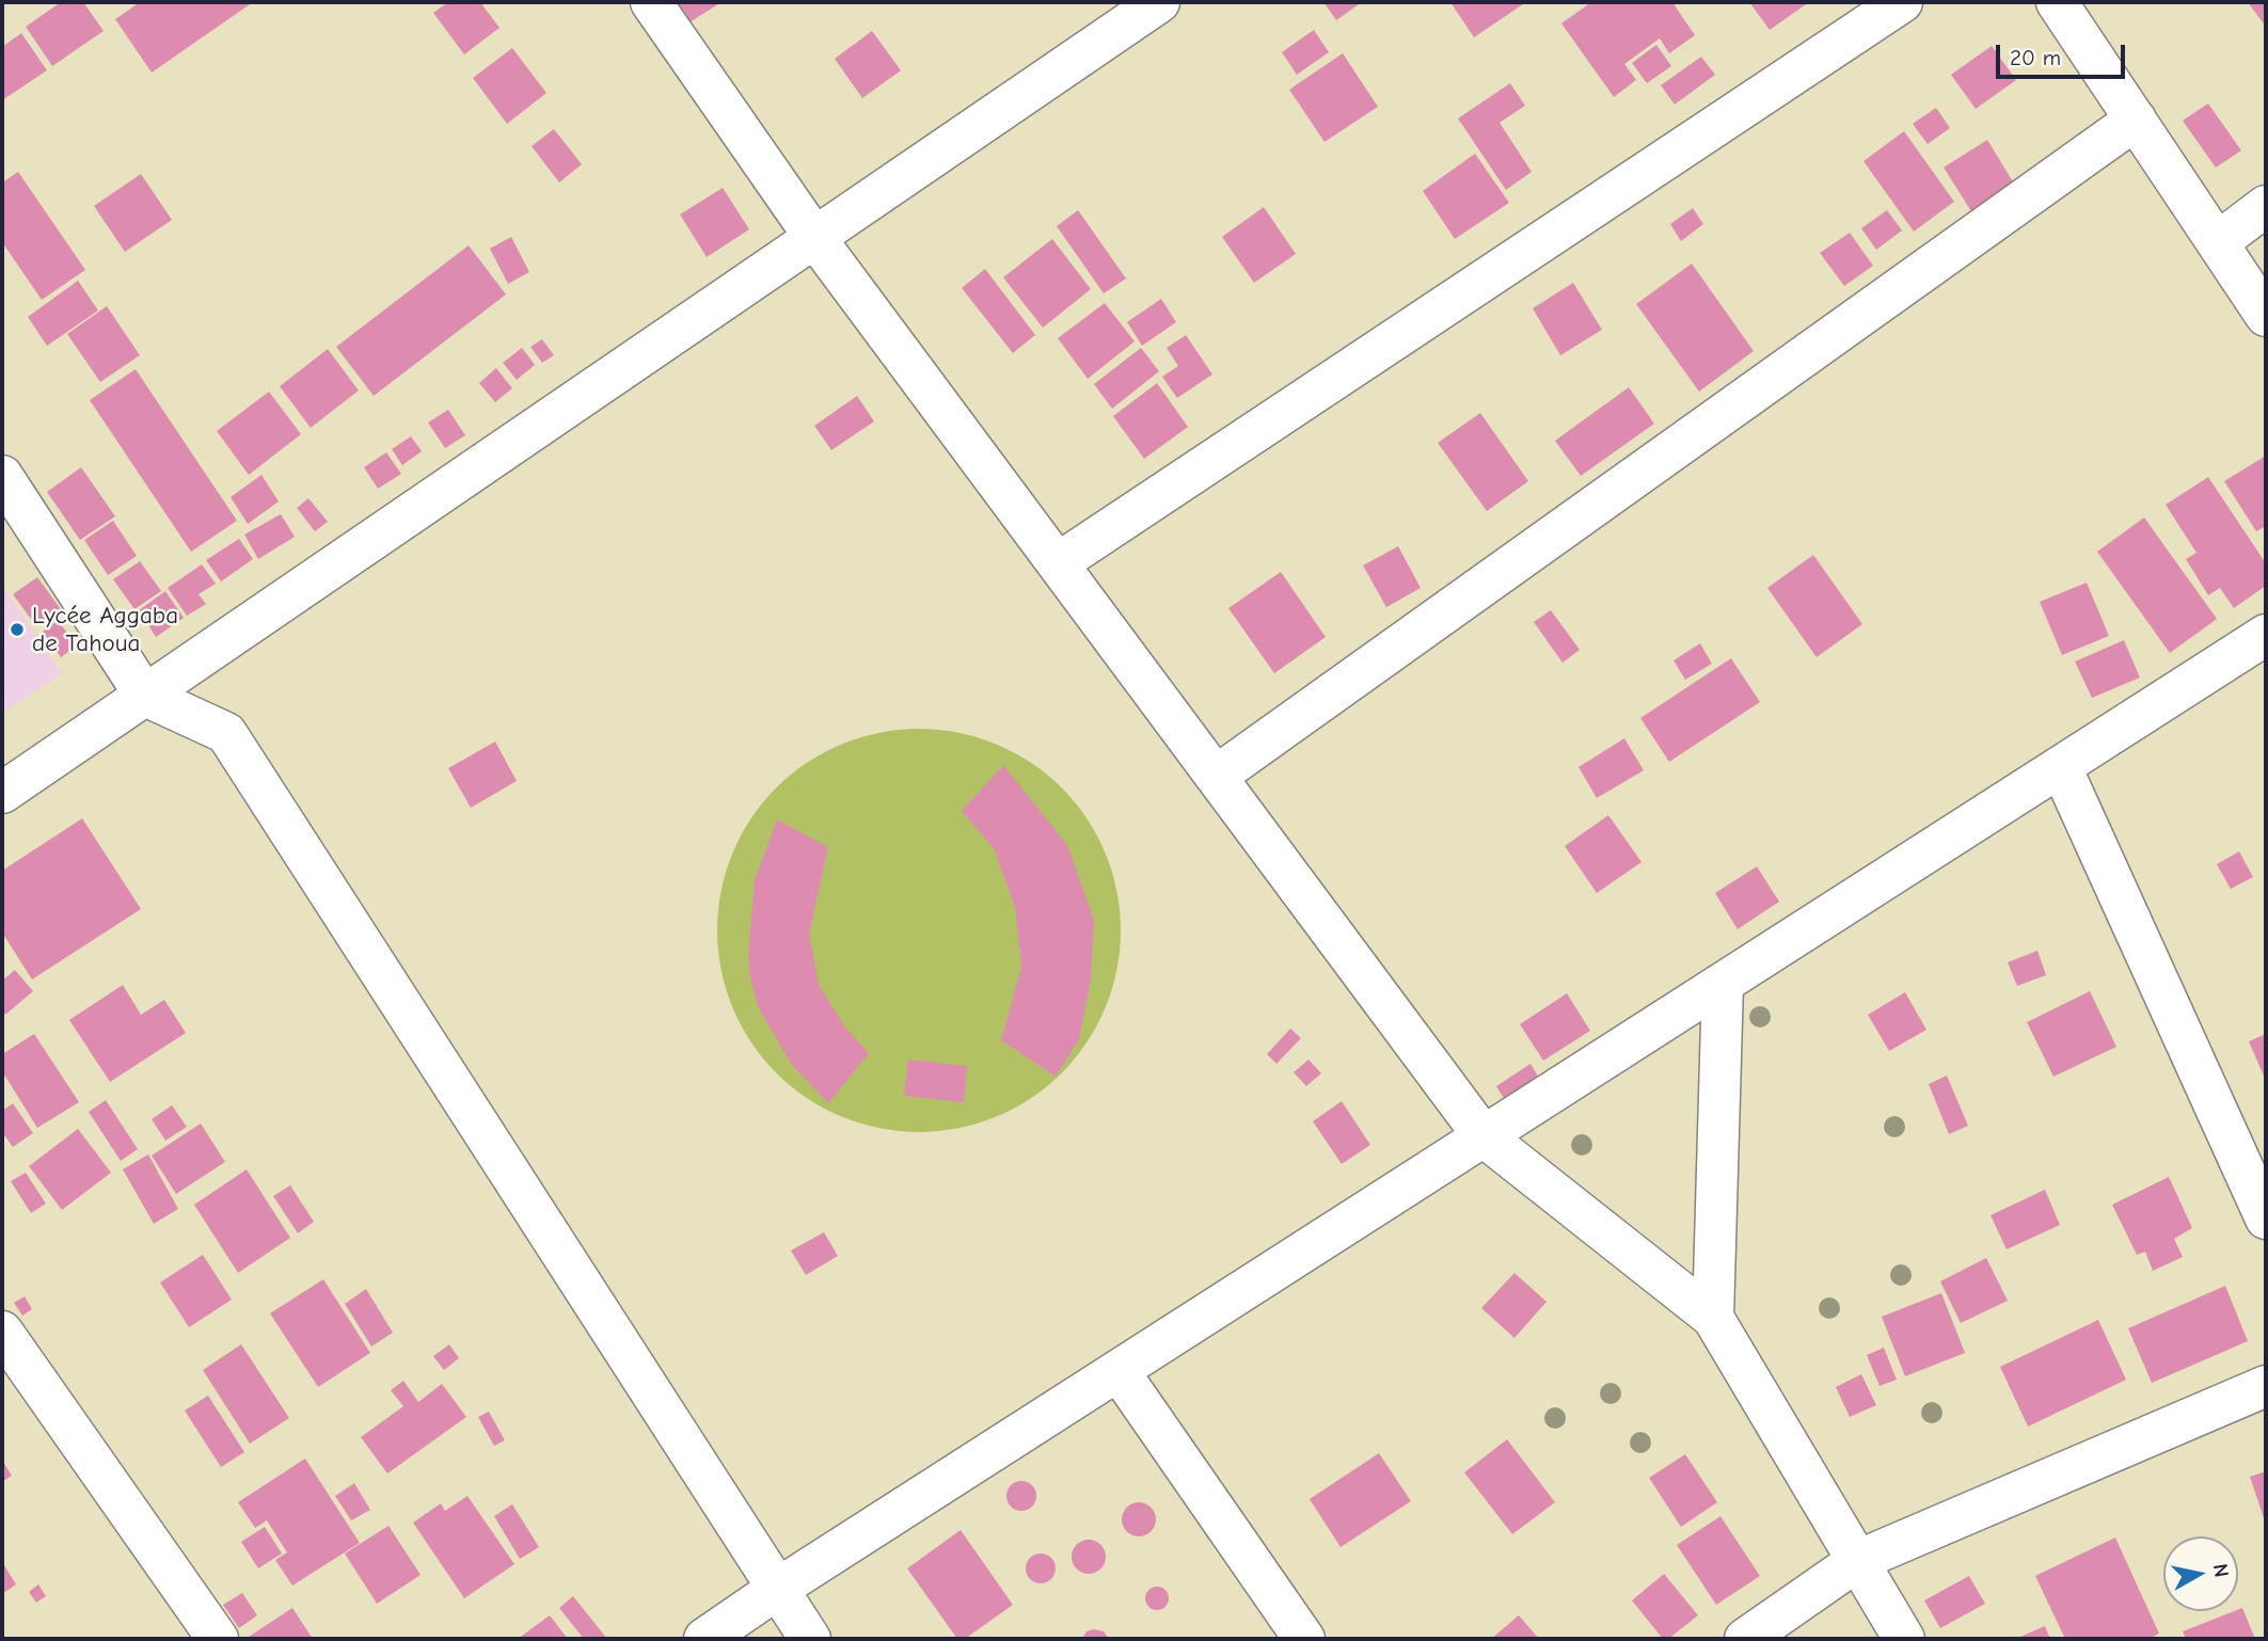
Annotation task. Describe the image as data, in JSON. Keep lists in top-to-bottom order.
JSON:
{
  "places": ["Lycée Aggaba de Tahoua"],
  "scale_bar": "20 m",
  "north": "right"
}
